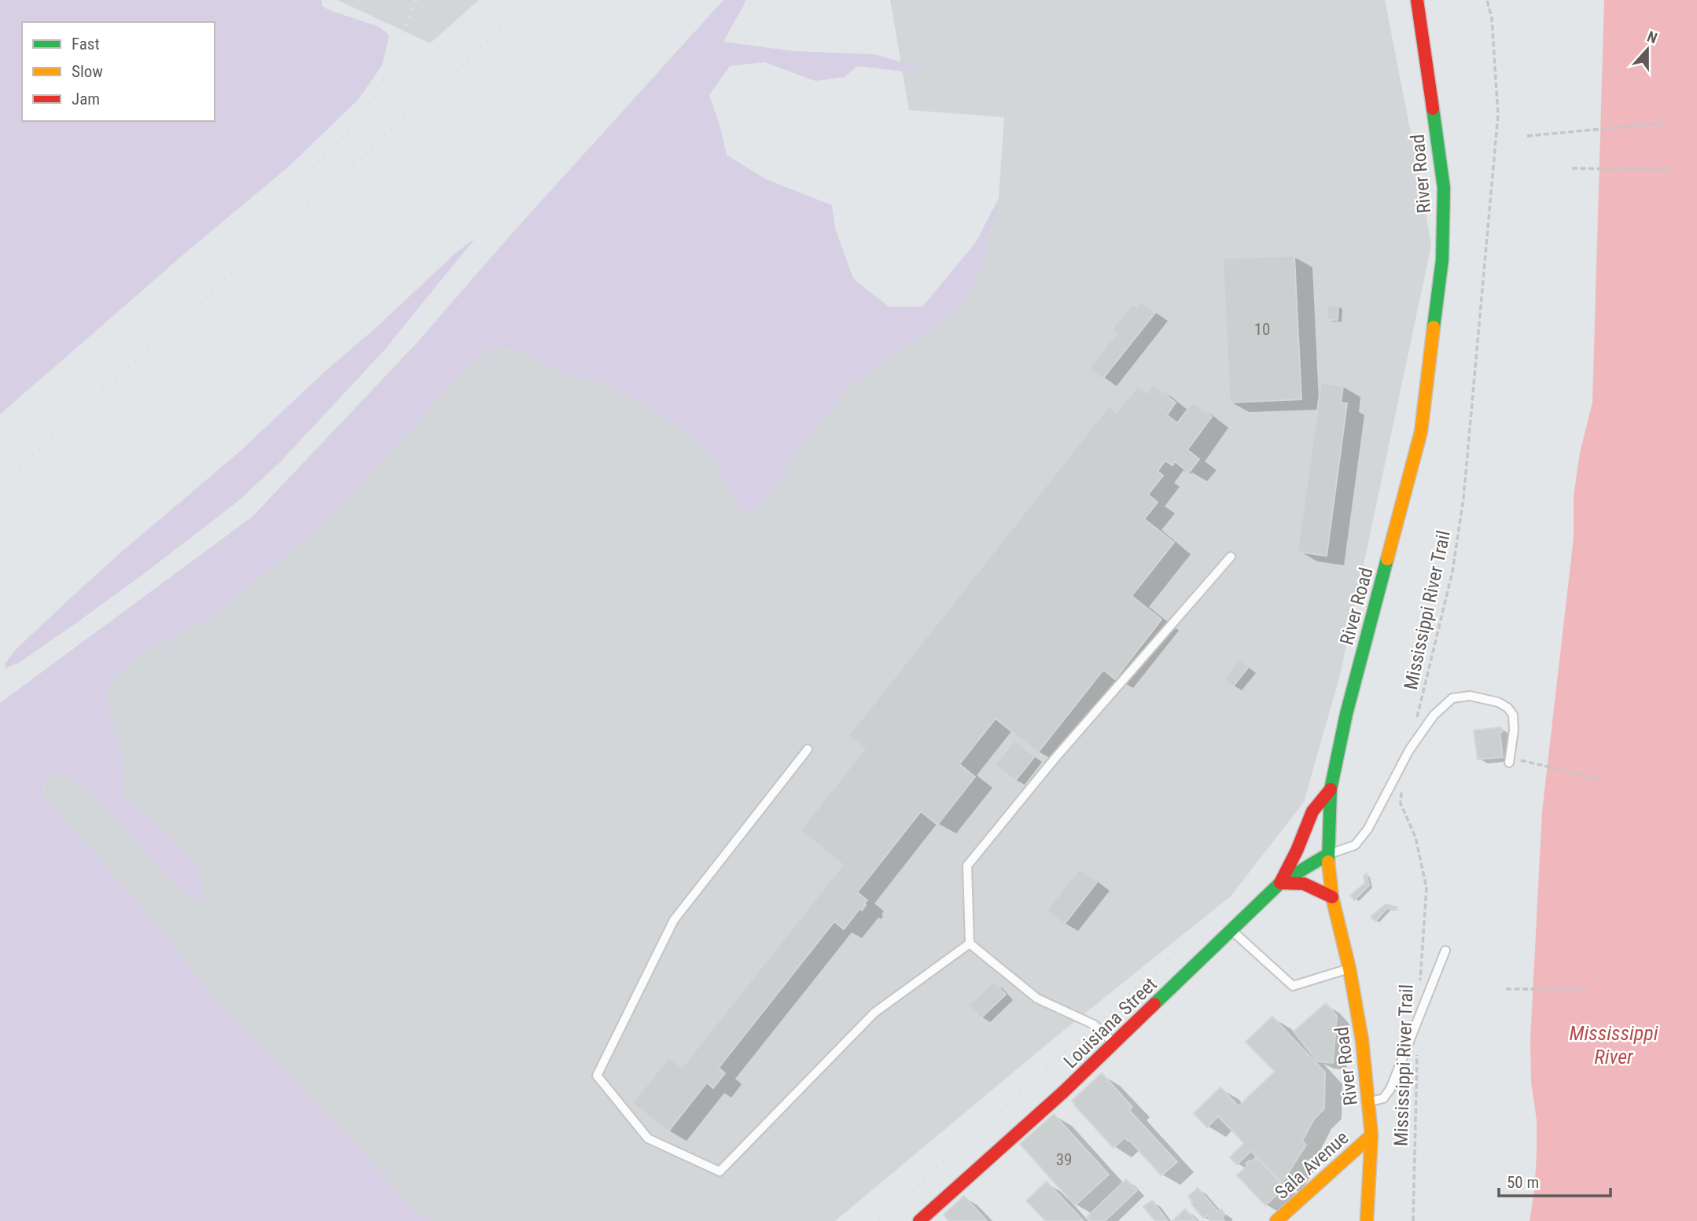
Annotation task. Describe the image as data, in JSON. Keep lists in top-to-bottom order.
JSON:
{
  "streets": {
    "main road": ["River Road", "Louisiana Street", "Sala Avenue"],
    "path": ["Mississippi River Trail"]
  },
  "crossings": [
    ["River Road", "Louisiana Street"],
    ["River Road", "Sala Avenue"]
  ],
  "water": ["Mississippi River"],
  "house_numbers": ["10", "39"],
  "legend": ["Fast", "Slow", "Jam"],
  "scale_bar": "50 m",
  "north": "top"
}
